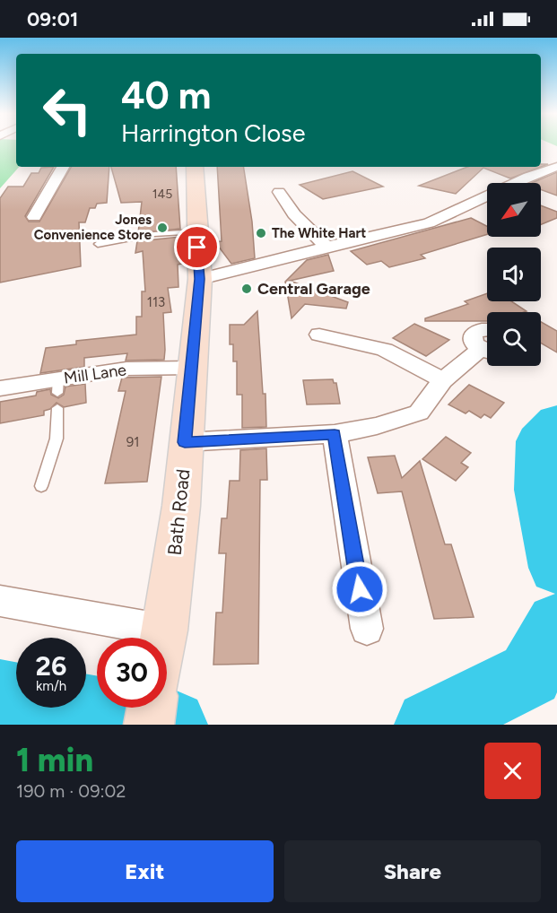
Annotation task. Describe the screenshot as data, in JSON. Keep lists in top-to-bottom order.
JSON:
{
  "streets": {
    "main road": ["Bath Road"],
    "street": ["Mill Lane"]
  },
  "crossings": [
    ["Mill Lane", "Bath Road"]
  ],
  "places": ["Jones Convenience Store", "The White Hart", "Central Garage"],
  "house_numbers": ["145", "113", "91"],
  "north": "bottom left",
  "page": {
    "status": "09:01",
    "turn": ["40 m", "Harrington Close"],
    "speed": "26 km/h",
    "limit": "30",
    "heading": ["1 min", "190 m · 09:02"],
    "buttons": ["Exit", "Share"]
  }
}
